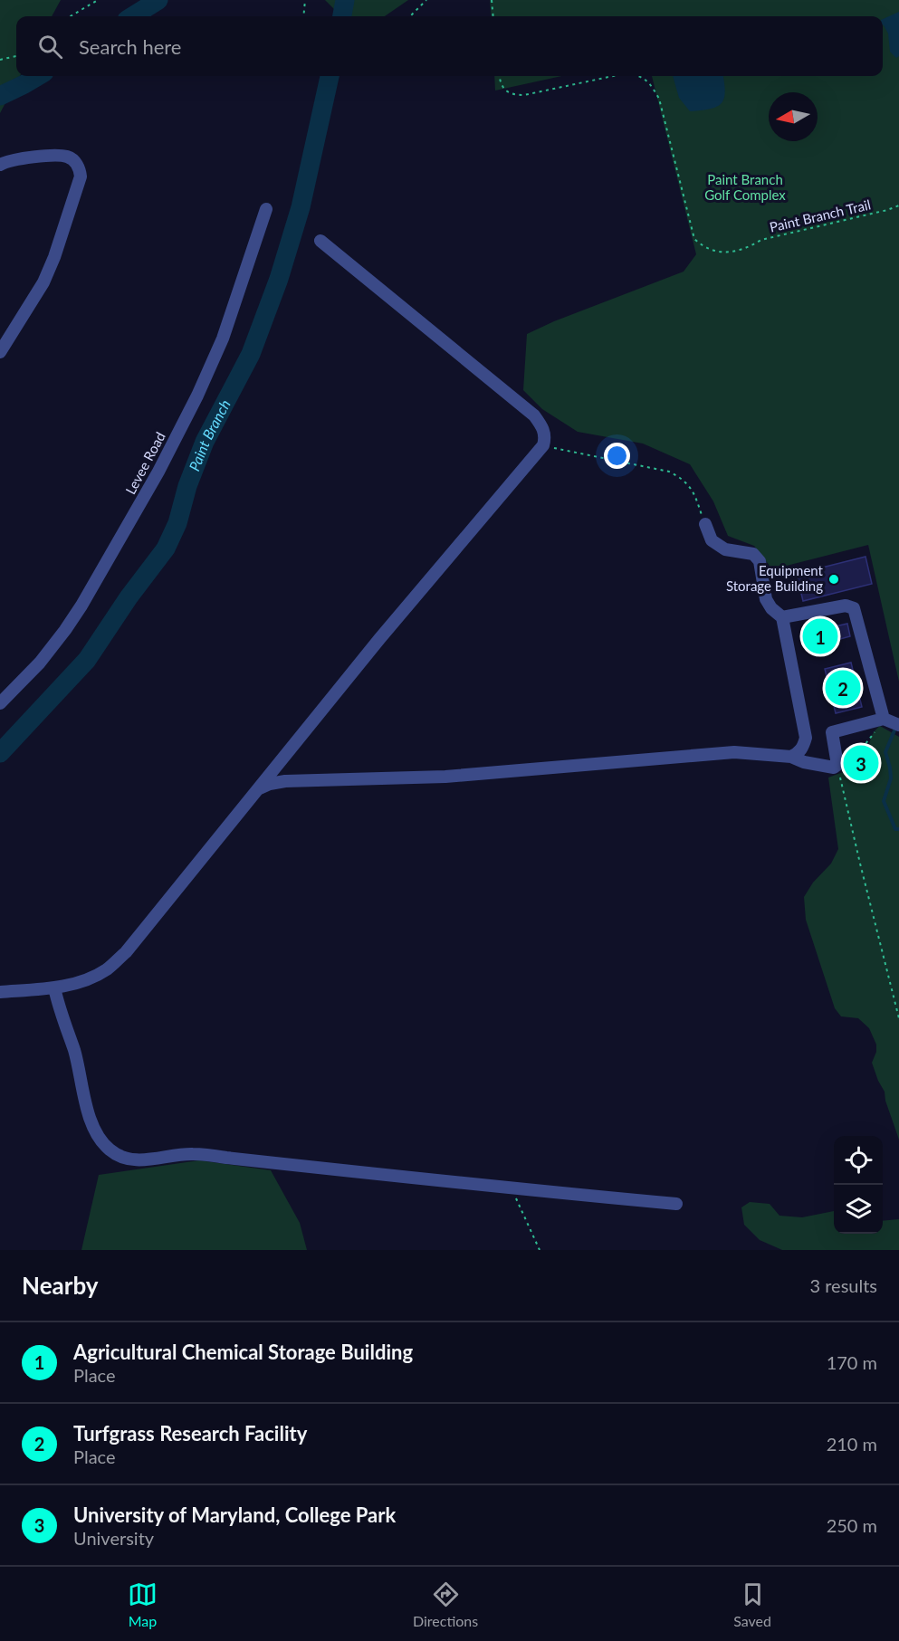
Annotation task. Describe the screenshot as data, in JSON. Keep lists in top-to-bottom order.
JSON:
{
  "streets": {
    "lane": ["Levee Road"],
    "path": ["Paint Branch Trail"]
  },
  "water": ["Paint Branch"],
  "parks": ["Paint Branch Golf Complex"],
  "places": ["Equipment Storage Building"],
  "north": "left",
  "page": {
    "search": "Search here",
    "pins": ["1", "2", "3"],
    "heading": ["Nearby", "3 results"],
    "list": [
      {
        "mark": "1",
        "name": "Agricultural Chemical Storage Building",
        "note": "Place",
        "value": "170 m"
      },
      {
        "mark": "2",
        "name": "Turfgrass Research Facility",
        "note": "Place",
        "value": "210 m"
      },
      {
        "mark": "3",
        "name": "University of Maryland, College Park",
        "note": "University",
        "value": "250 m"
      }
    ],
    "nav": ["Map", "Directions", "Saved"]
  }
}
